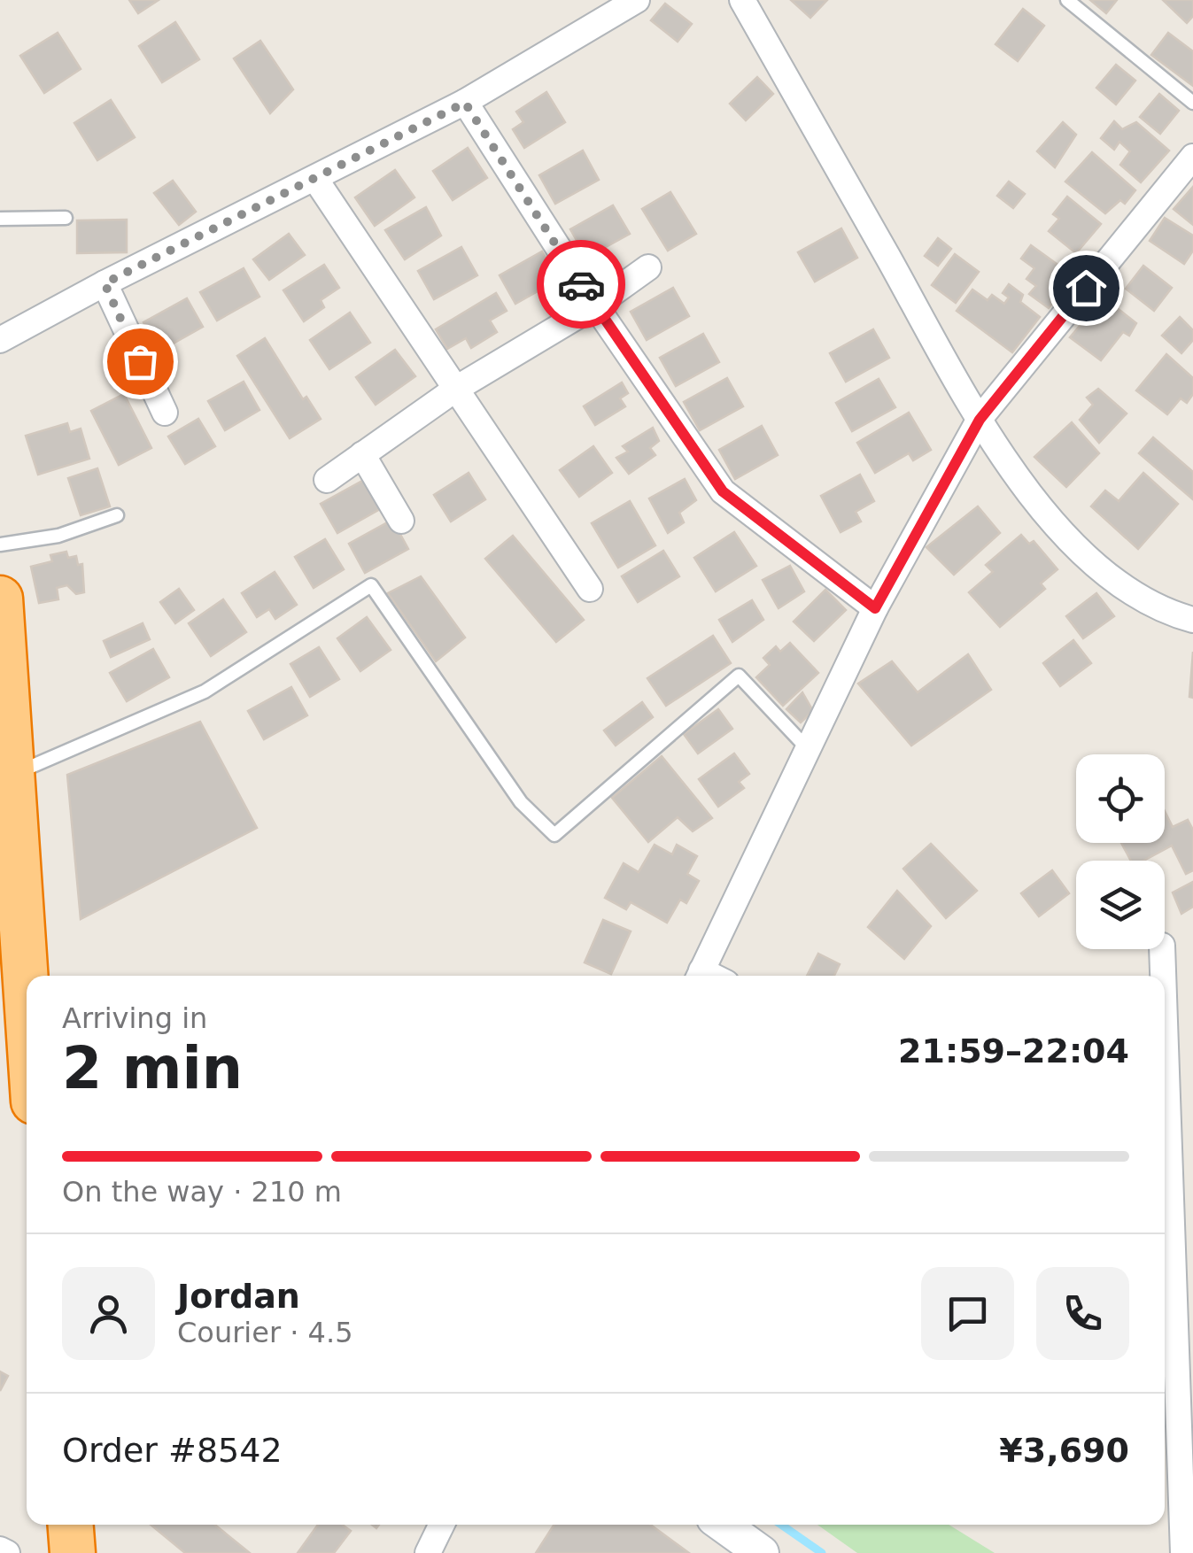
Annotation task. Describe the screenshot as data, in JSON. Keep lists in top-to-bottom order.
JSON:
{
  "page": {
    "heading": ["2 min", "Arriving in", "21:59–22:04"],
    "panel": [
      "Jordan",
      "Courier · 4.5",
      "Order #8542",
      "¥3,690"
    ],
    "bar": "On the way · 210 m"
  }
}
